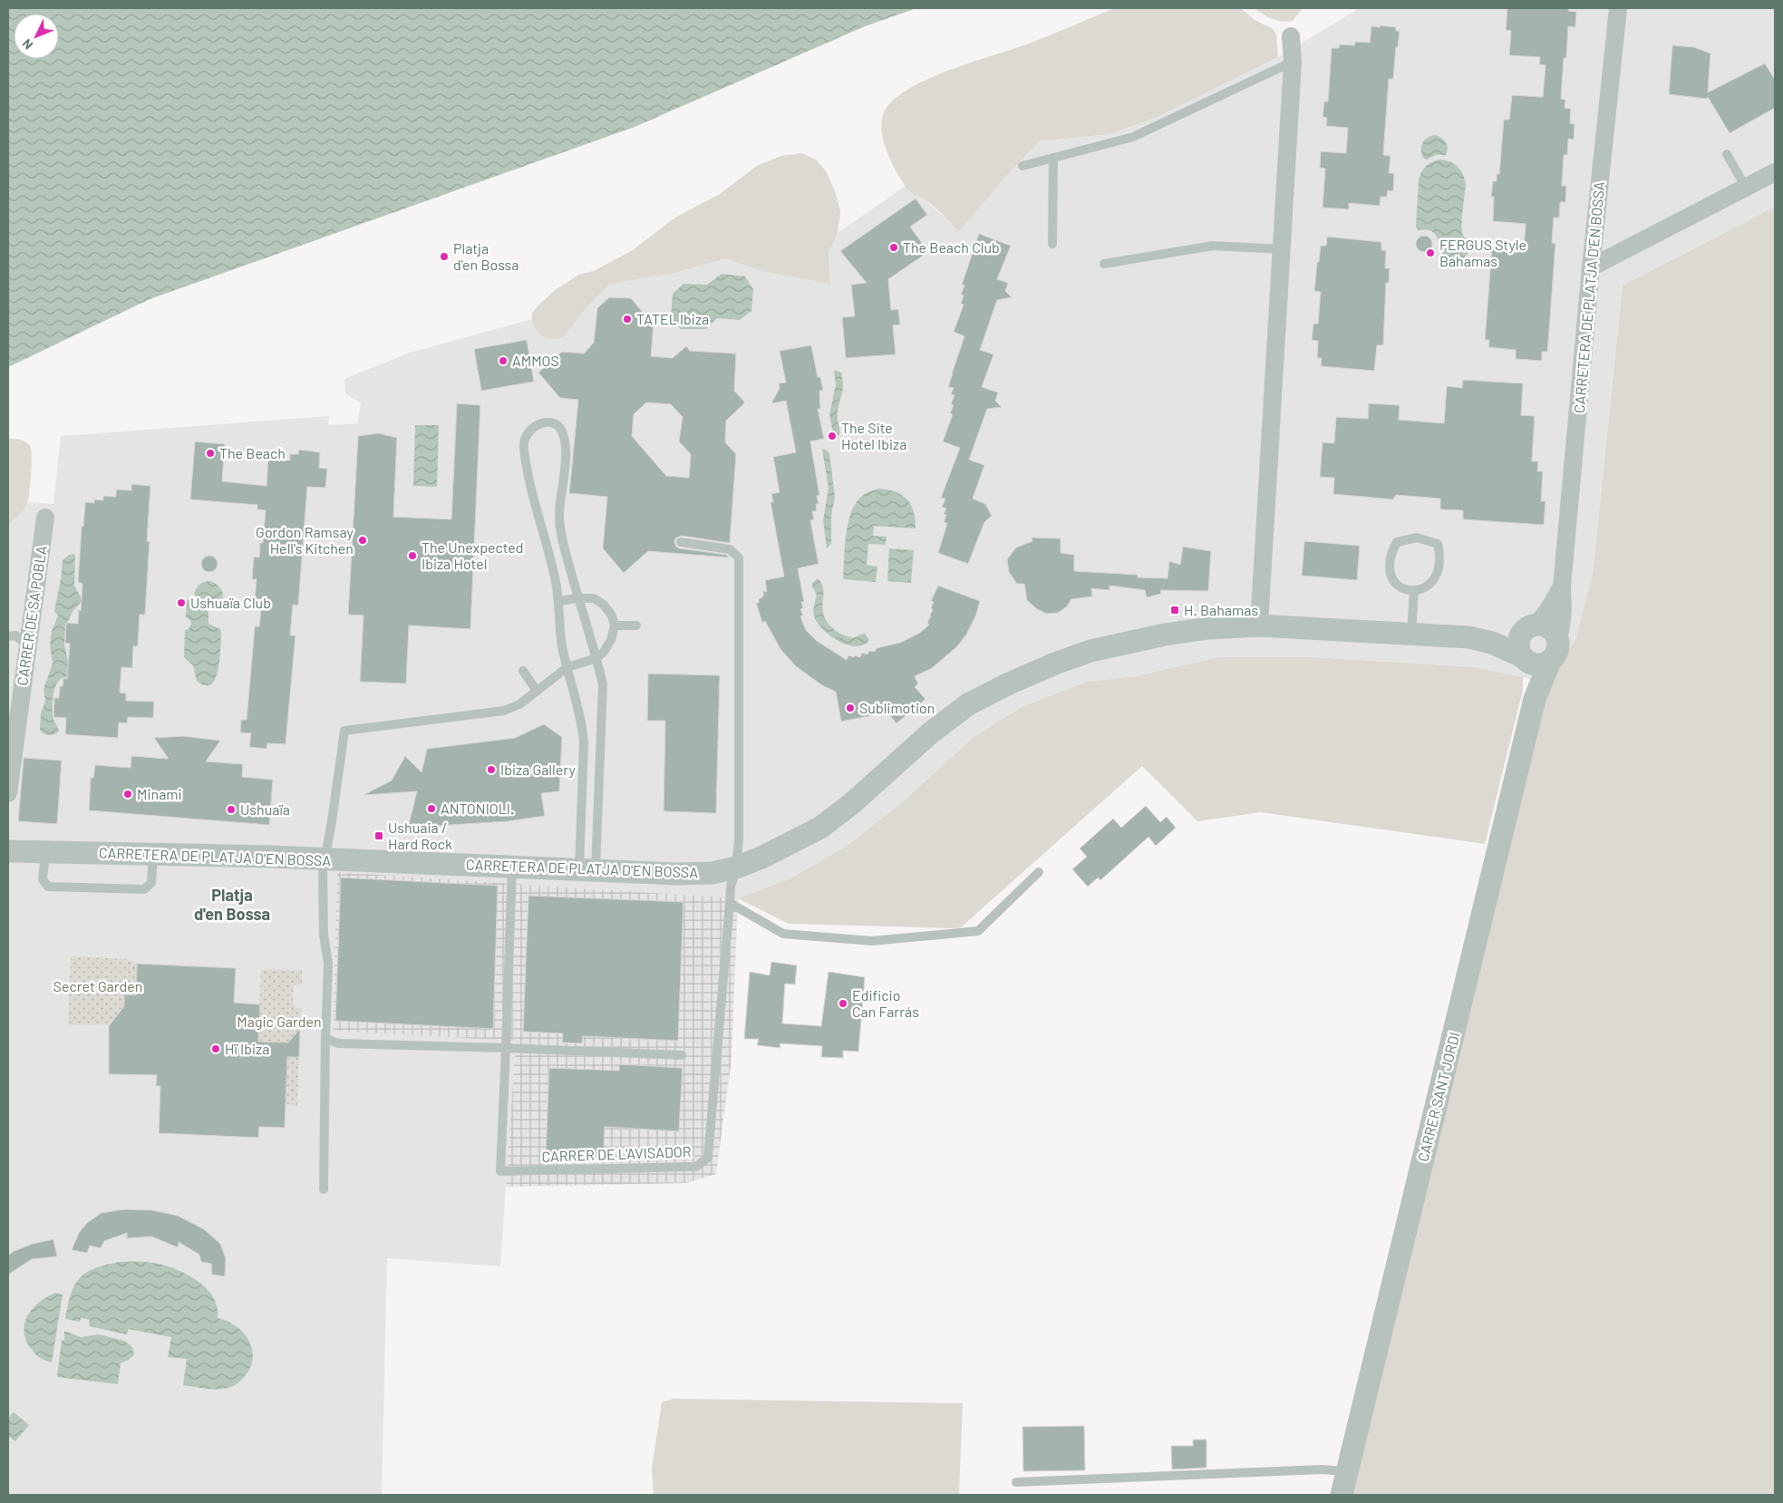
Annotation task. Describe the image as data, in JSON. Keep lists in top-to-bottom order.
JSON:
{
  "streets": {
    "street": ["CARRETERA DE PLATJA D'EN BOSSA", "CARRER DE SA POBLA", "CARRER SANT JORDI"],
    "lane": ["CARRER DE L'AVISADOR"]
  },
  "crossings": [
    ["CARRETERA DE PLATJA D'EN BOSSA", "CARRER SANT JORDI"],
    ["CARRETERA DE PLATJA D'EN BOSSA", "CARRER DE L'AVISADOR"]
  ],
  "districts": ["Platja d'en Bossa"],
  "parks": ["Secret Garden", "Magic Garden"],
  "places": {
    "other": [
      "The Beach Club",
      "FERGUS Style Bahamas",
      "Platja d'en Bossa",
      "TATEL Ibiza",
      "AMMOS",
      "The Site Hotel Ibiza",
      "The Beach",
      "Gordon Ramsay Hell's Kitchen",
      "The Unexpected Ibiza Hotel",
      "Ushuaïa Club",
      "Sublimotion",
      "Ibiza Gallery",
      "Minami",
      "ANTONIOLI.",
      "Ushuaïa",
      "Edificio Can Farrás",
      "Hï Ibiza"
    ],
    "transit": ["H. Bahamas", "Ushuaia / Hard Rock"]
  },
  "north": "bottom left"
}
